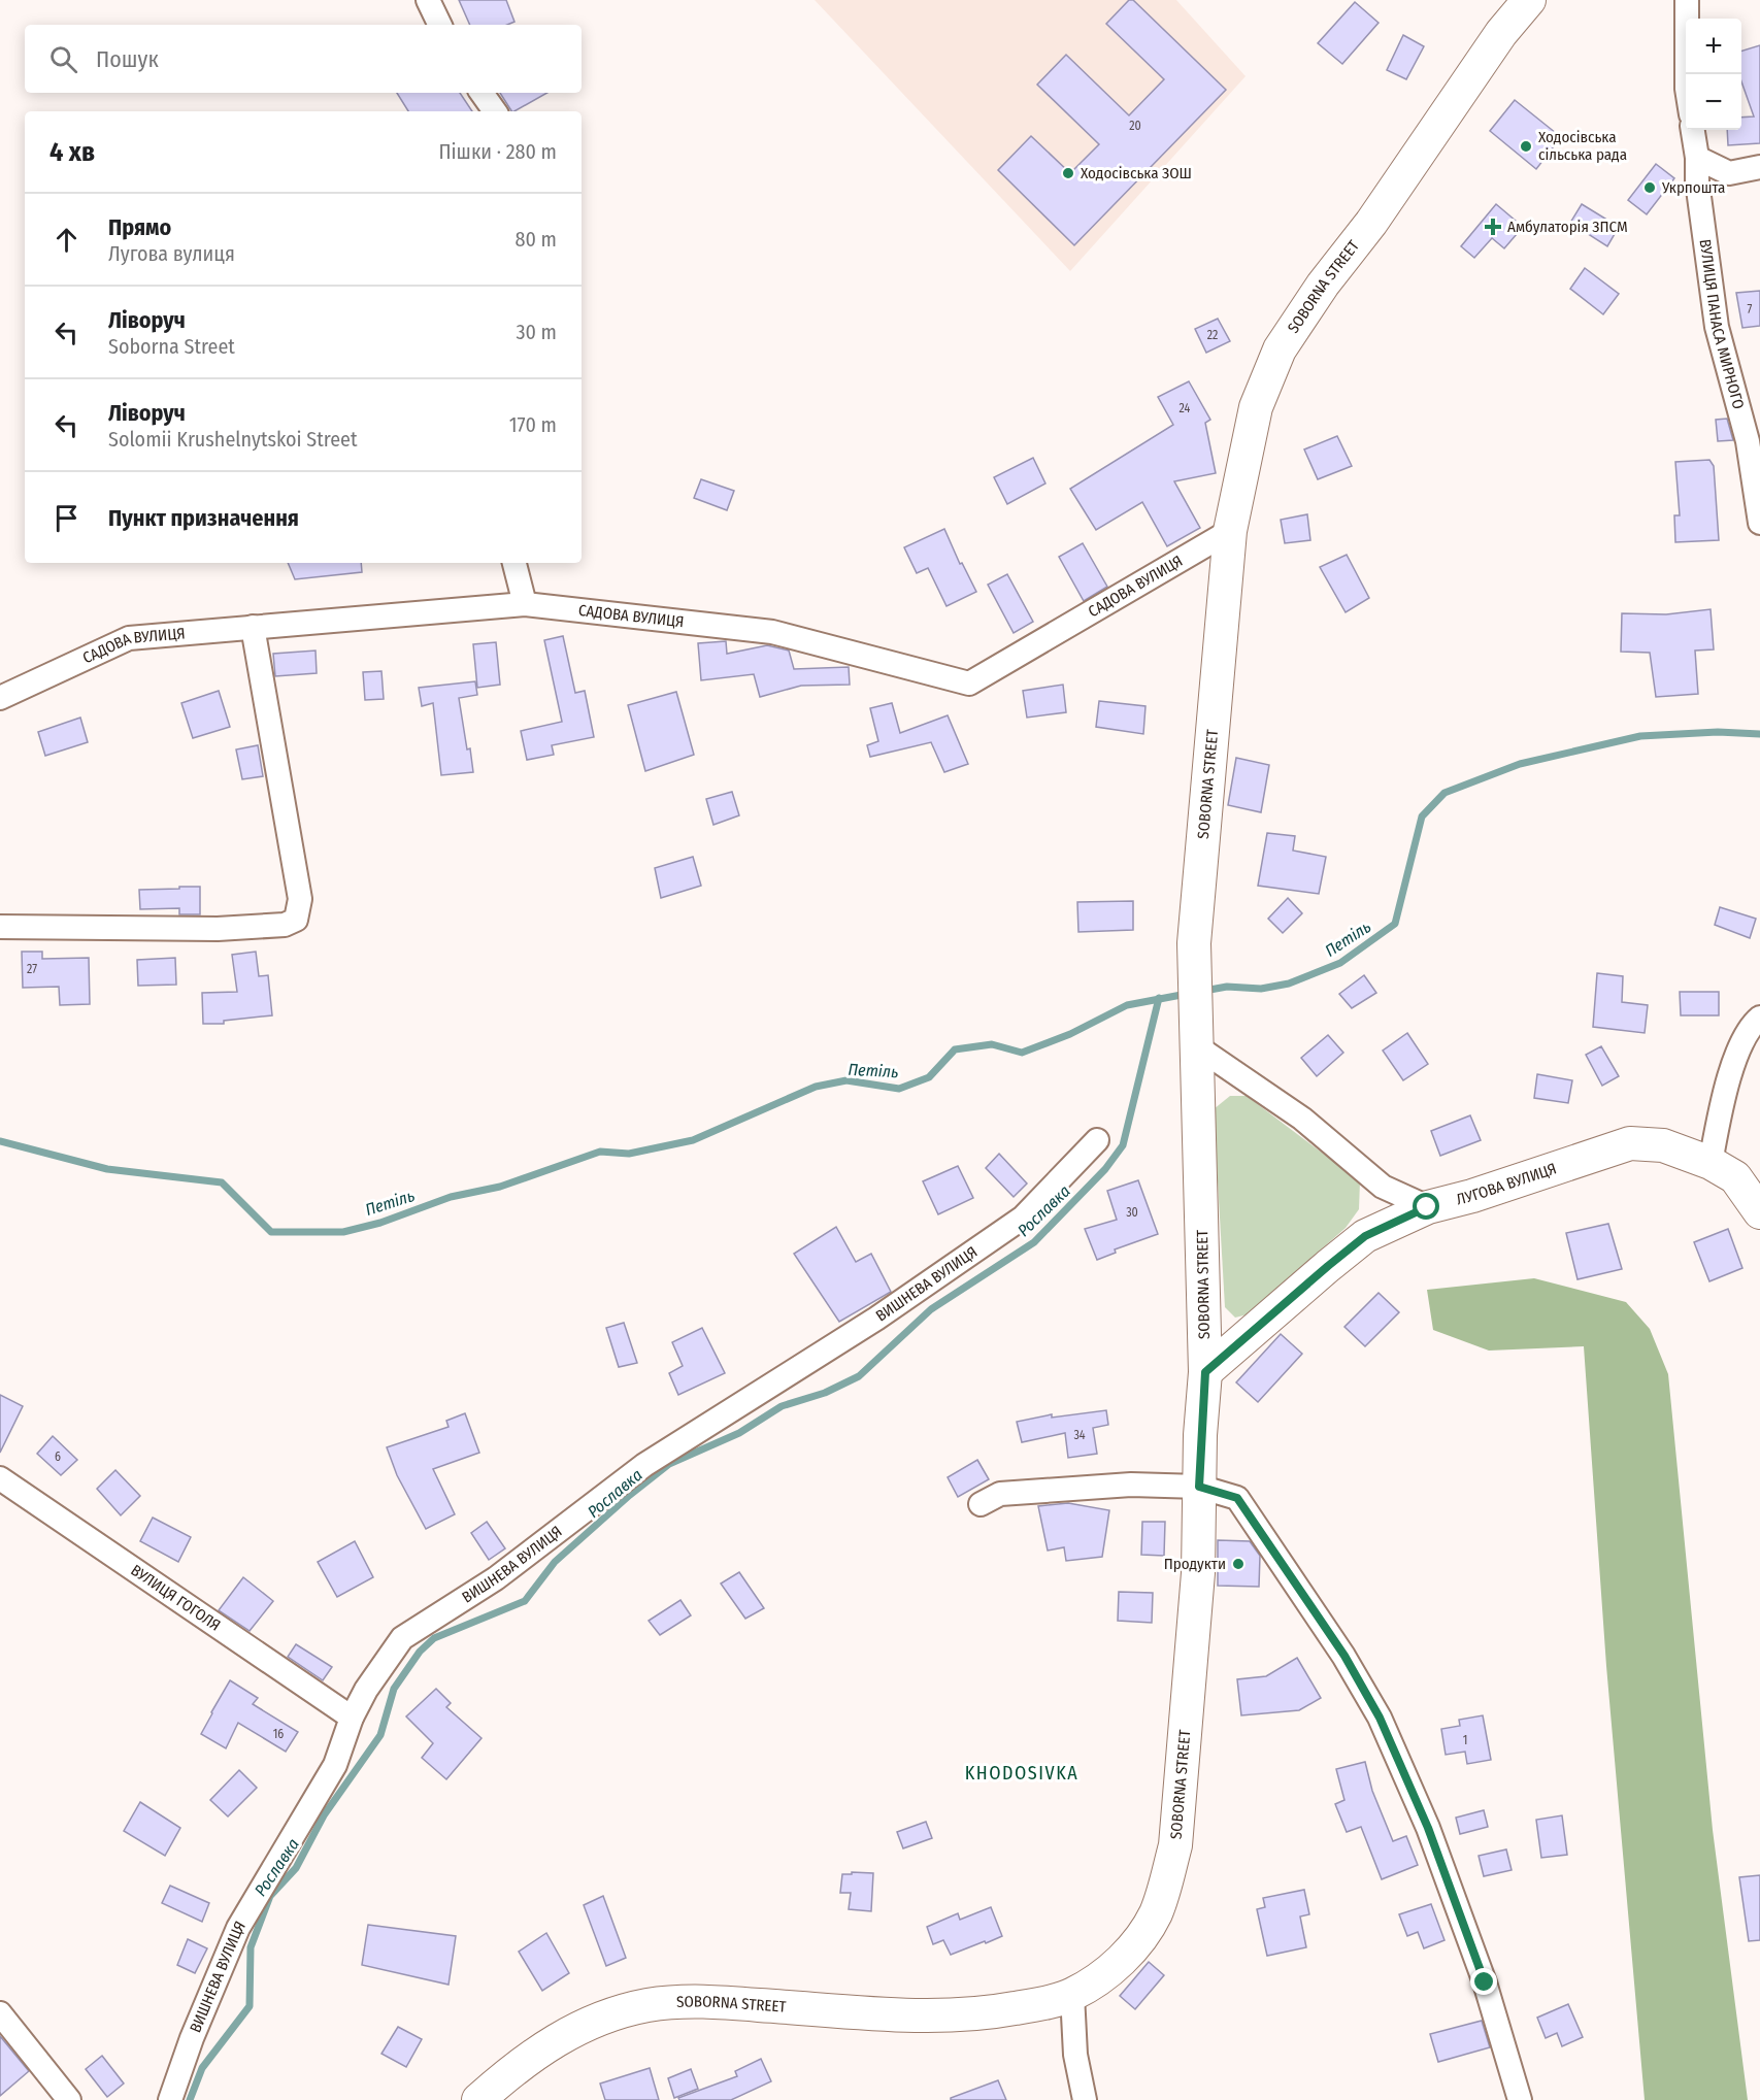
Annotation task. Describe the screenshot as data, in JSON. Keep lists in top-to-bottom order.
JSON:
{
  "streets": {
    "street": [
      "SOBORNA STREET",
      "ВУЛИЦЯ ПАНАСА МИРНОГО",
      "САДОВА ВУЛИЦЯ",
      "ЛУГОВА ВУЛИЦЯ",
      "ВИШНЕВА ВУЛИЦЯ",
      "ВУЛИЦЯ ГОГОЛЯ"
    ]
  },
  "crossings": [
    ["SOBORNA STREET", "САДОВА ВУЛИЦЯ"],
    ["SOBORNA STREET", "ЛУГОВА ВУЛИЦЯ"],
    ["ВИШНЕВА ВУЛИЦЯ", "ВУЛИЦЯ ГОГОЛЯ"]
  ],
  "districts": ["KHODOSIVKA"],
  "water": ["Петіль", "Рославка"],
  "places": {
    "other": [
      "Ходосівська сільська рада",
      "Ходосівська ЗОШ",
      "Укрпошта",
      "Продукти"
    ],
    "health": ["Амбулаторія ЗПСМ"]
  },
  "house_numbers": [
    "20",
    "7",
    "22",
    "24",
    "27",
    "30",
    "34",
    "6",
    "16",
    "1"
  ],
  "page": {
    "map_buttons": ["+", "−"],
    "search": "Пошук",
    "heading": ["4 хв", "Пішки · 280 m"],
    "list": [
      ["Прямо", "Лугова вулиця", "80 m"],
      ["Ліворуч", "Soborna Street", "30 m"],
      ["Ліворуч", "Solomii Krushelnytskoi Street", "170 m"],
      "Пункт призначення"
    ]
  }
}
